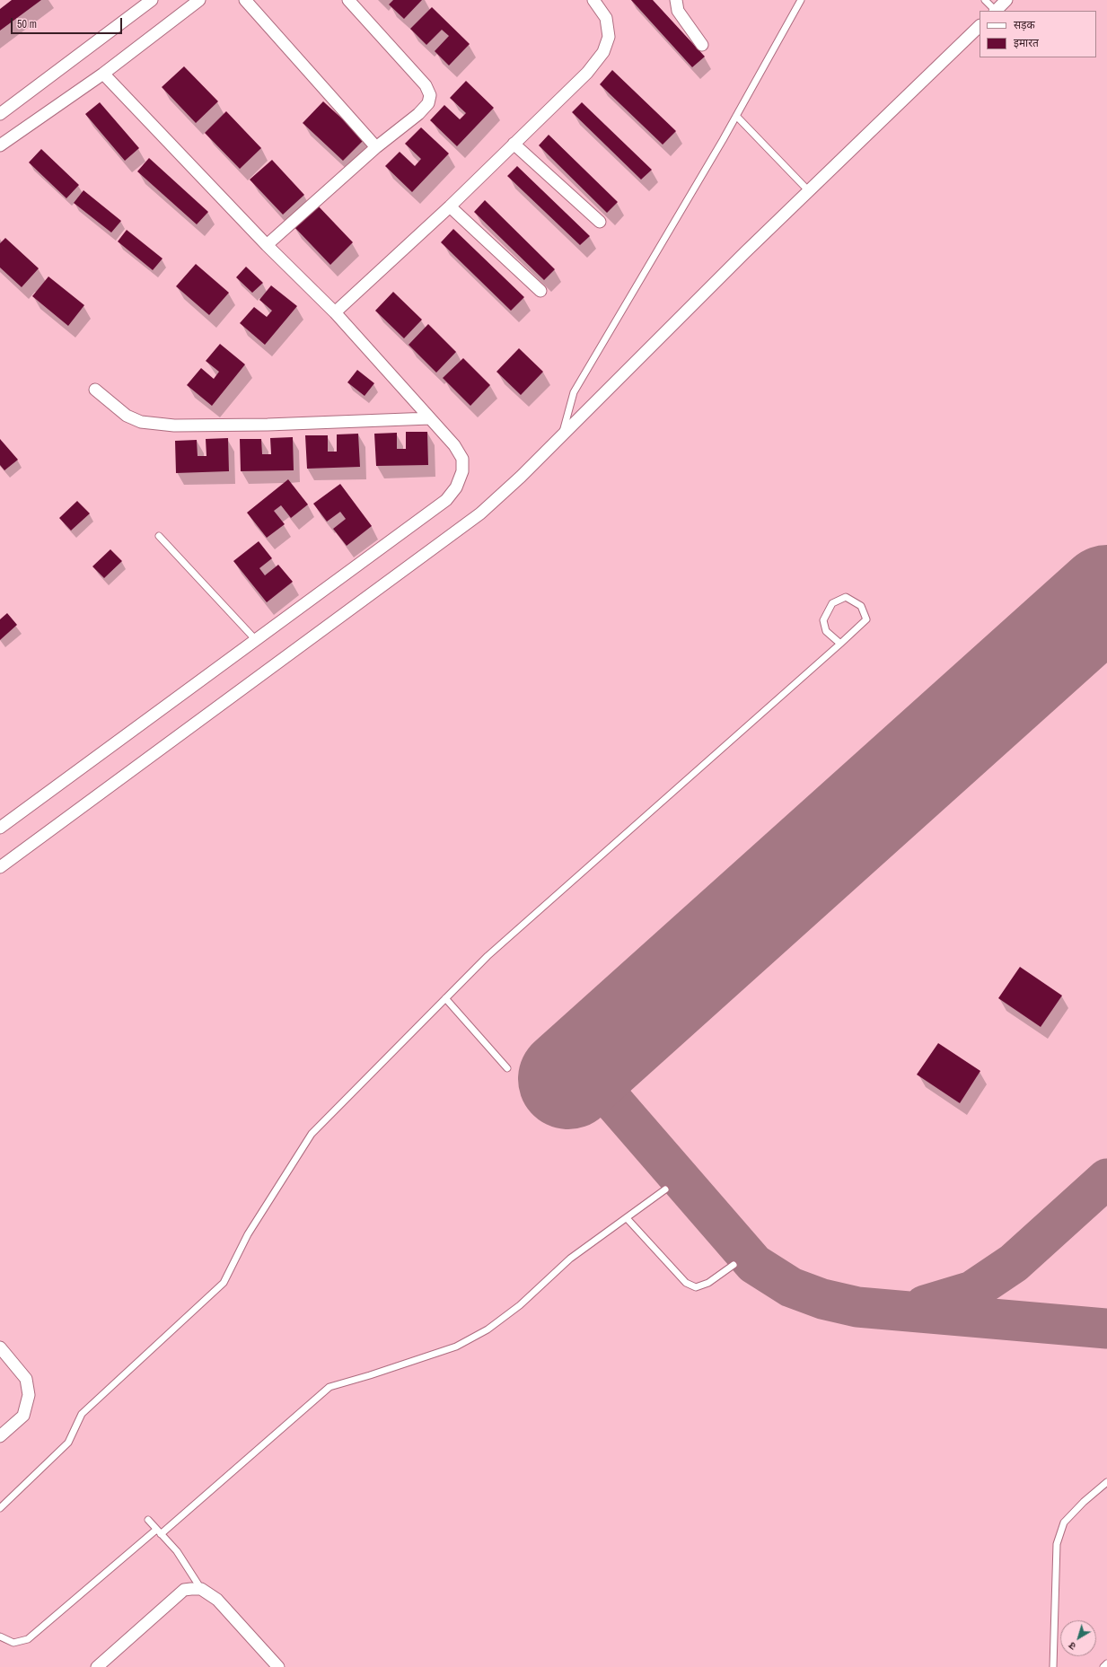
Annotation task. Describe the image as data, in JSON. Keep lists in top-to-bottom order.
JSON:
{
  "legend": ["सड़क", "इमारत"],
  "scale_bar": "50 m",
  "north": "bottom left"
}
